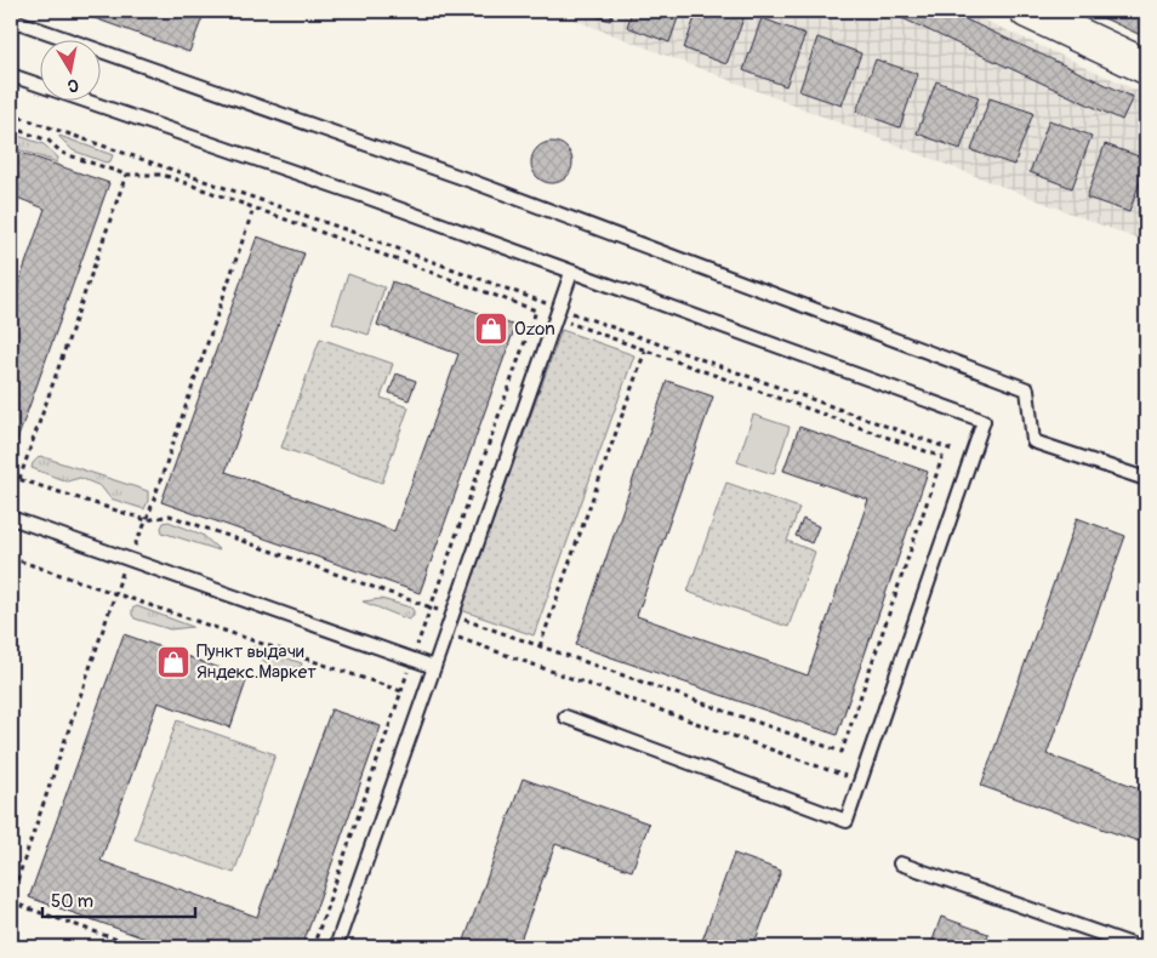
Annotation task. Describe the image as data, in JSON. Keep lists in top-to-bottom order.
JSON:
{
  "places": {
    "shop": ["Ozon", "Пункт выдачи Яндекс.Маркет"]
  },
  "scale_bar": "50 m",
  "north": "bottom"
}
